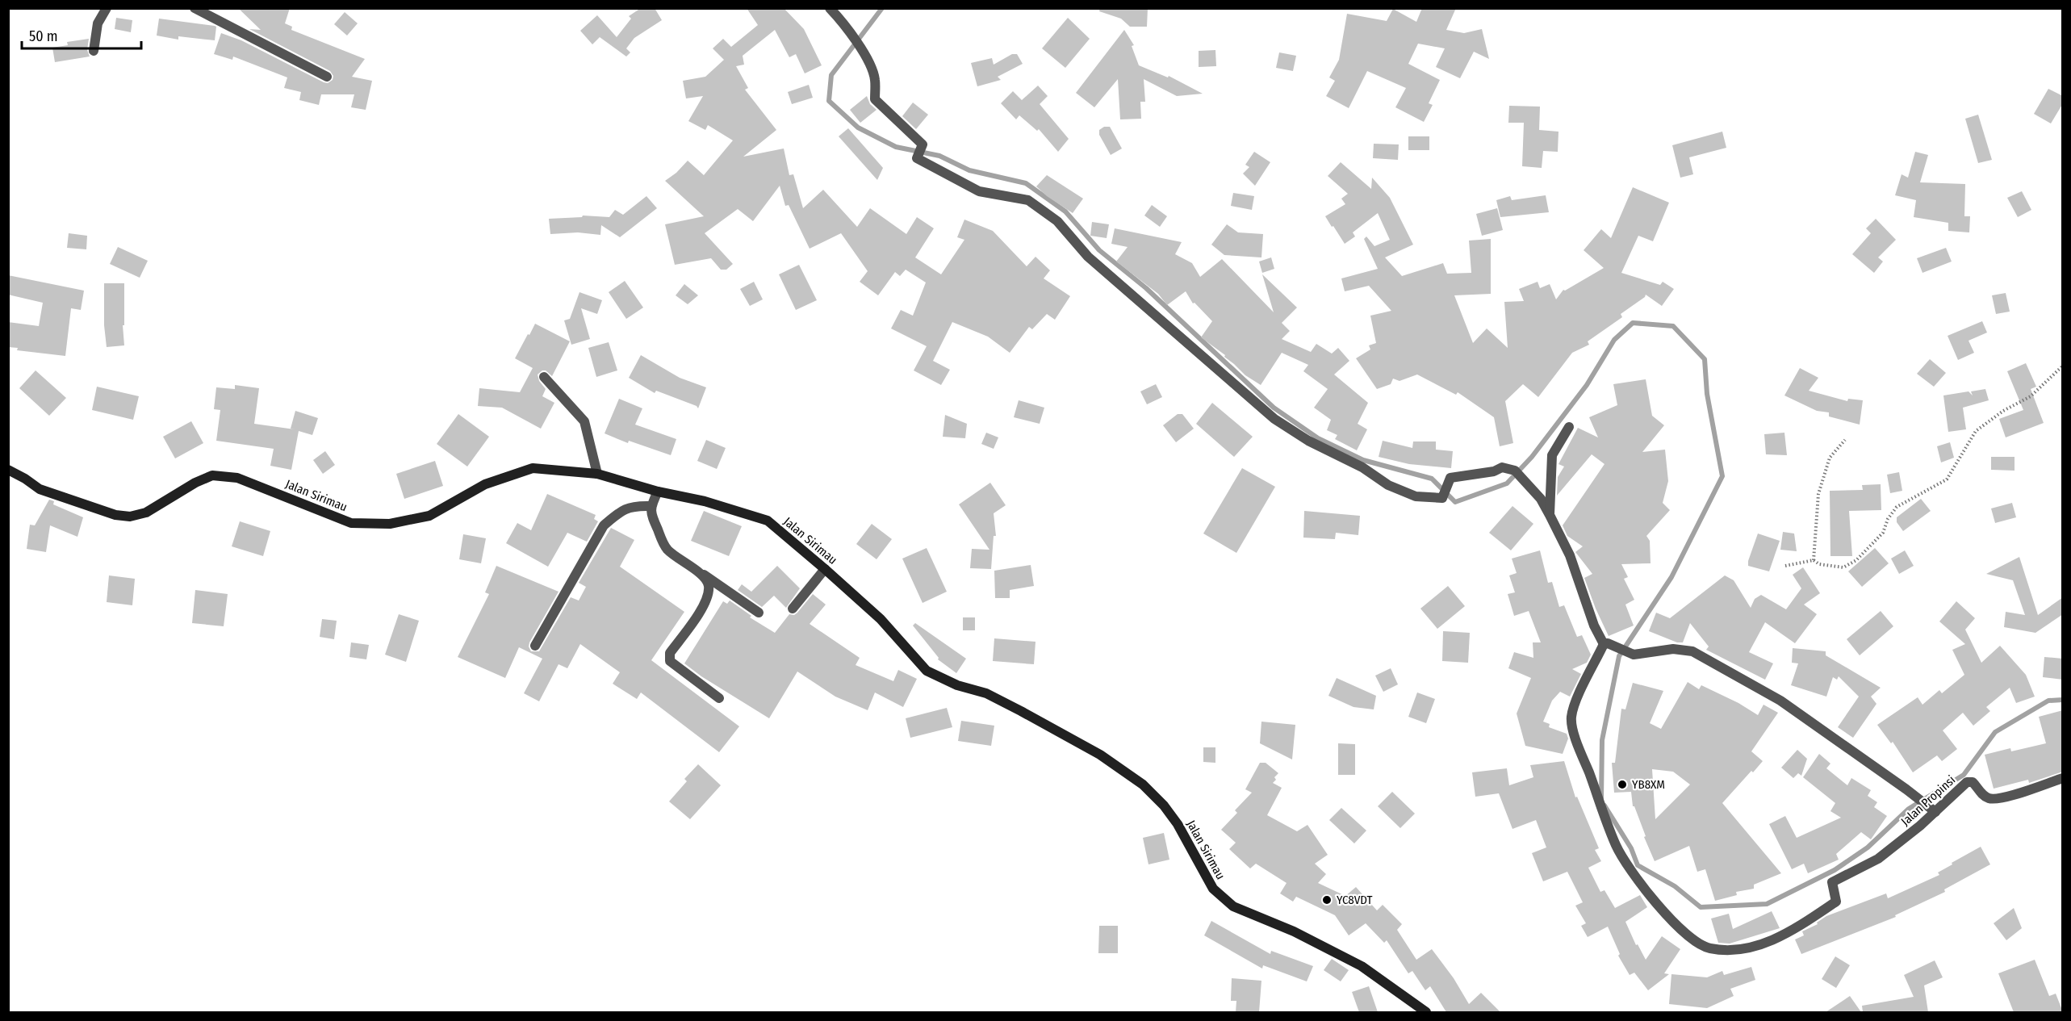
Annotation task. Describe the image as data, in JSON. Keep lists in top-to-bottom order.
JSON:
{
  "streets": {
    "main road": ["Jalan Sirimau"],
    "street": ["Jalan Propinsi"]
  },
  "places": ["YB8XM", "YC8VDT"],
  "scale_bar": "50 m"
}
